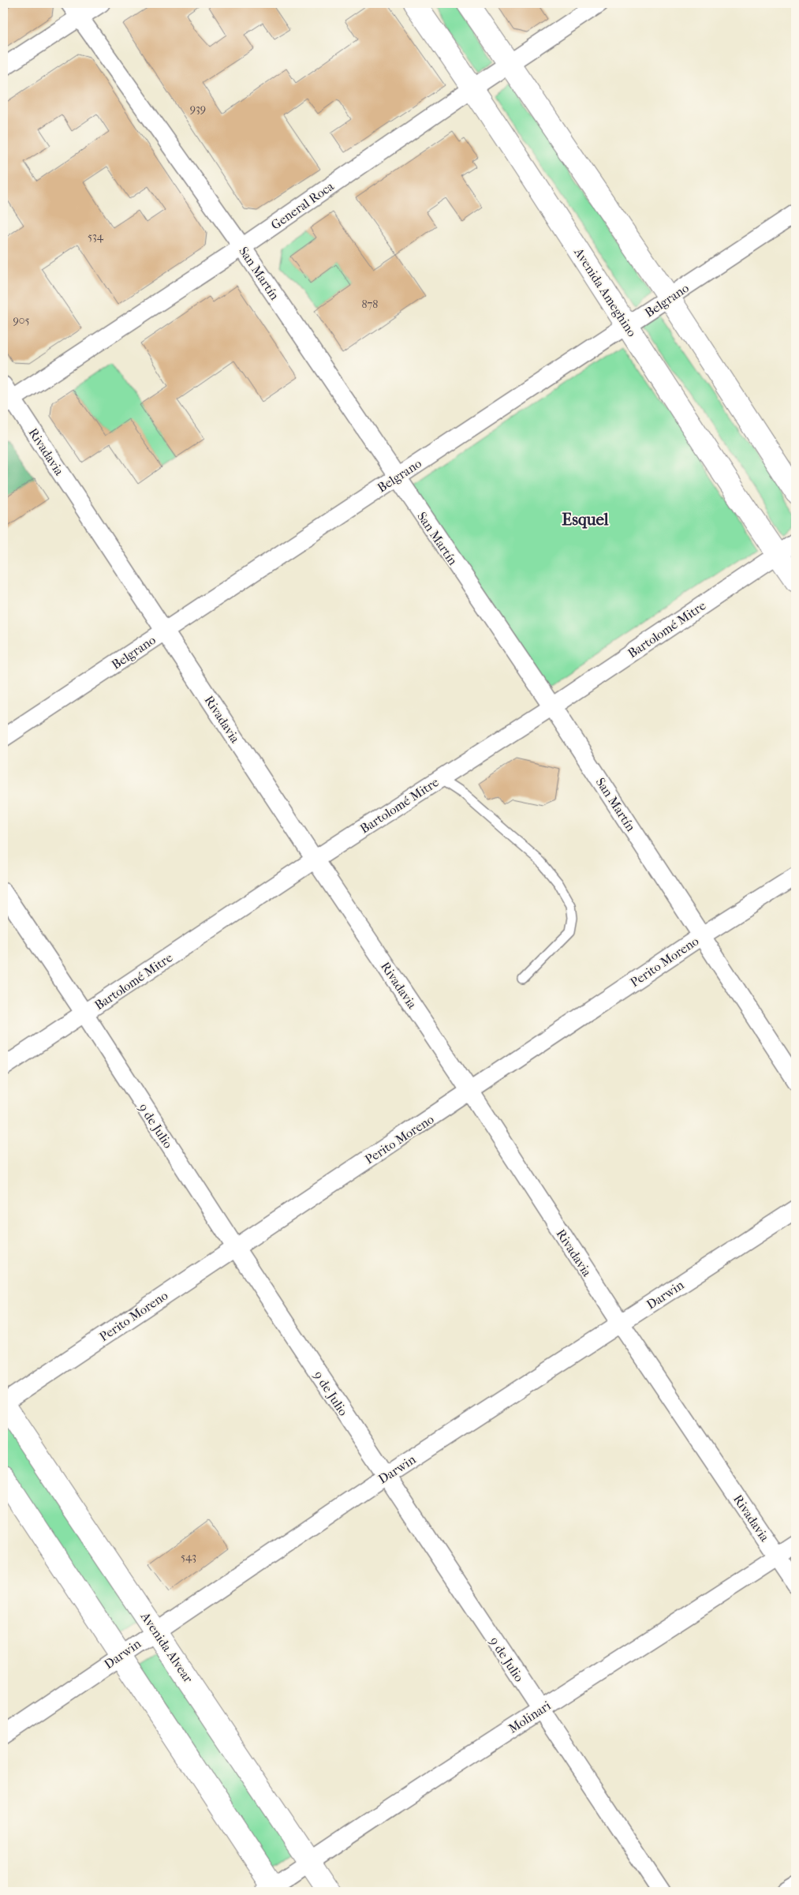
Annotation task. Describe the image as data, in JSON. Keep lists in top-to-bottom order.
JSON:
{
  "streets": {
    "main road": ["Avenida Ameghino", "Avenida Alvear"],
    "street": [
      "General Roca",
      "San Martín",
      "Belgrano",
      "Rivadavia",
      "Bartolomé Mitre",
      "Perito Moreno",
      "9 de Julio",
      "Darwin",
      "Molinari"
    ]
  },
  "crossings": [
    ["General Roca", "San Martín"],
    ["General Roca", "Avenida Ameghino"],
    ["General Roca", "Rivadavia"],
    ["San Martín", "Belgrano"],
    ["San Martín", "Bartolomé Mitre"],
    ["San Martín", "Perito Moreno"],
    ["Avenida Ameghino", "Belgrano"],
    ["Avenida Ameghino", "Bartolomé Mitre"],
    ["Belgrano", "Rivadavia"],
    ["Rivadavia", "Bartolomé Mitre"],
    ["Rivadavia", "Perito Moreno"],
    ["Rivadavia", "Darwin"],
    ["Rivadavia", "Molinari"],
    ["Bartolomé Mitre", "9 de Julio"],
    ["Perito Moreno", "9 de Julio"],
    ["Perito Moreno", "Avenida Alvear"],
    ["9 de Julio", "Darwin"],
    ["9 de Julio", "Molinari"],
    ["Darwin", "Avenida Alvear"],
    ["Avenida Alvear", "Molinari"]
  ],
  "districts": ["Esquel"],
  "house_numbers": [
    "939",
    "534",
    "878",
    "905",
    "543"
  ]
}
